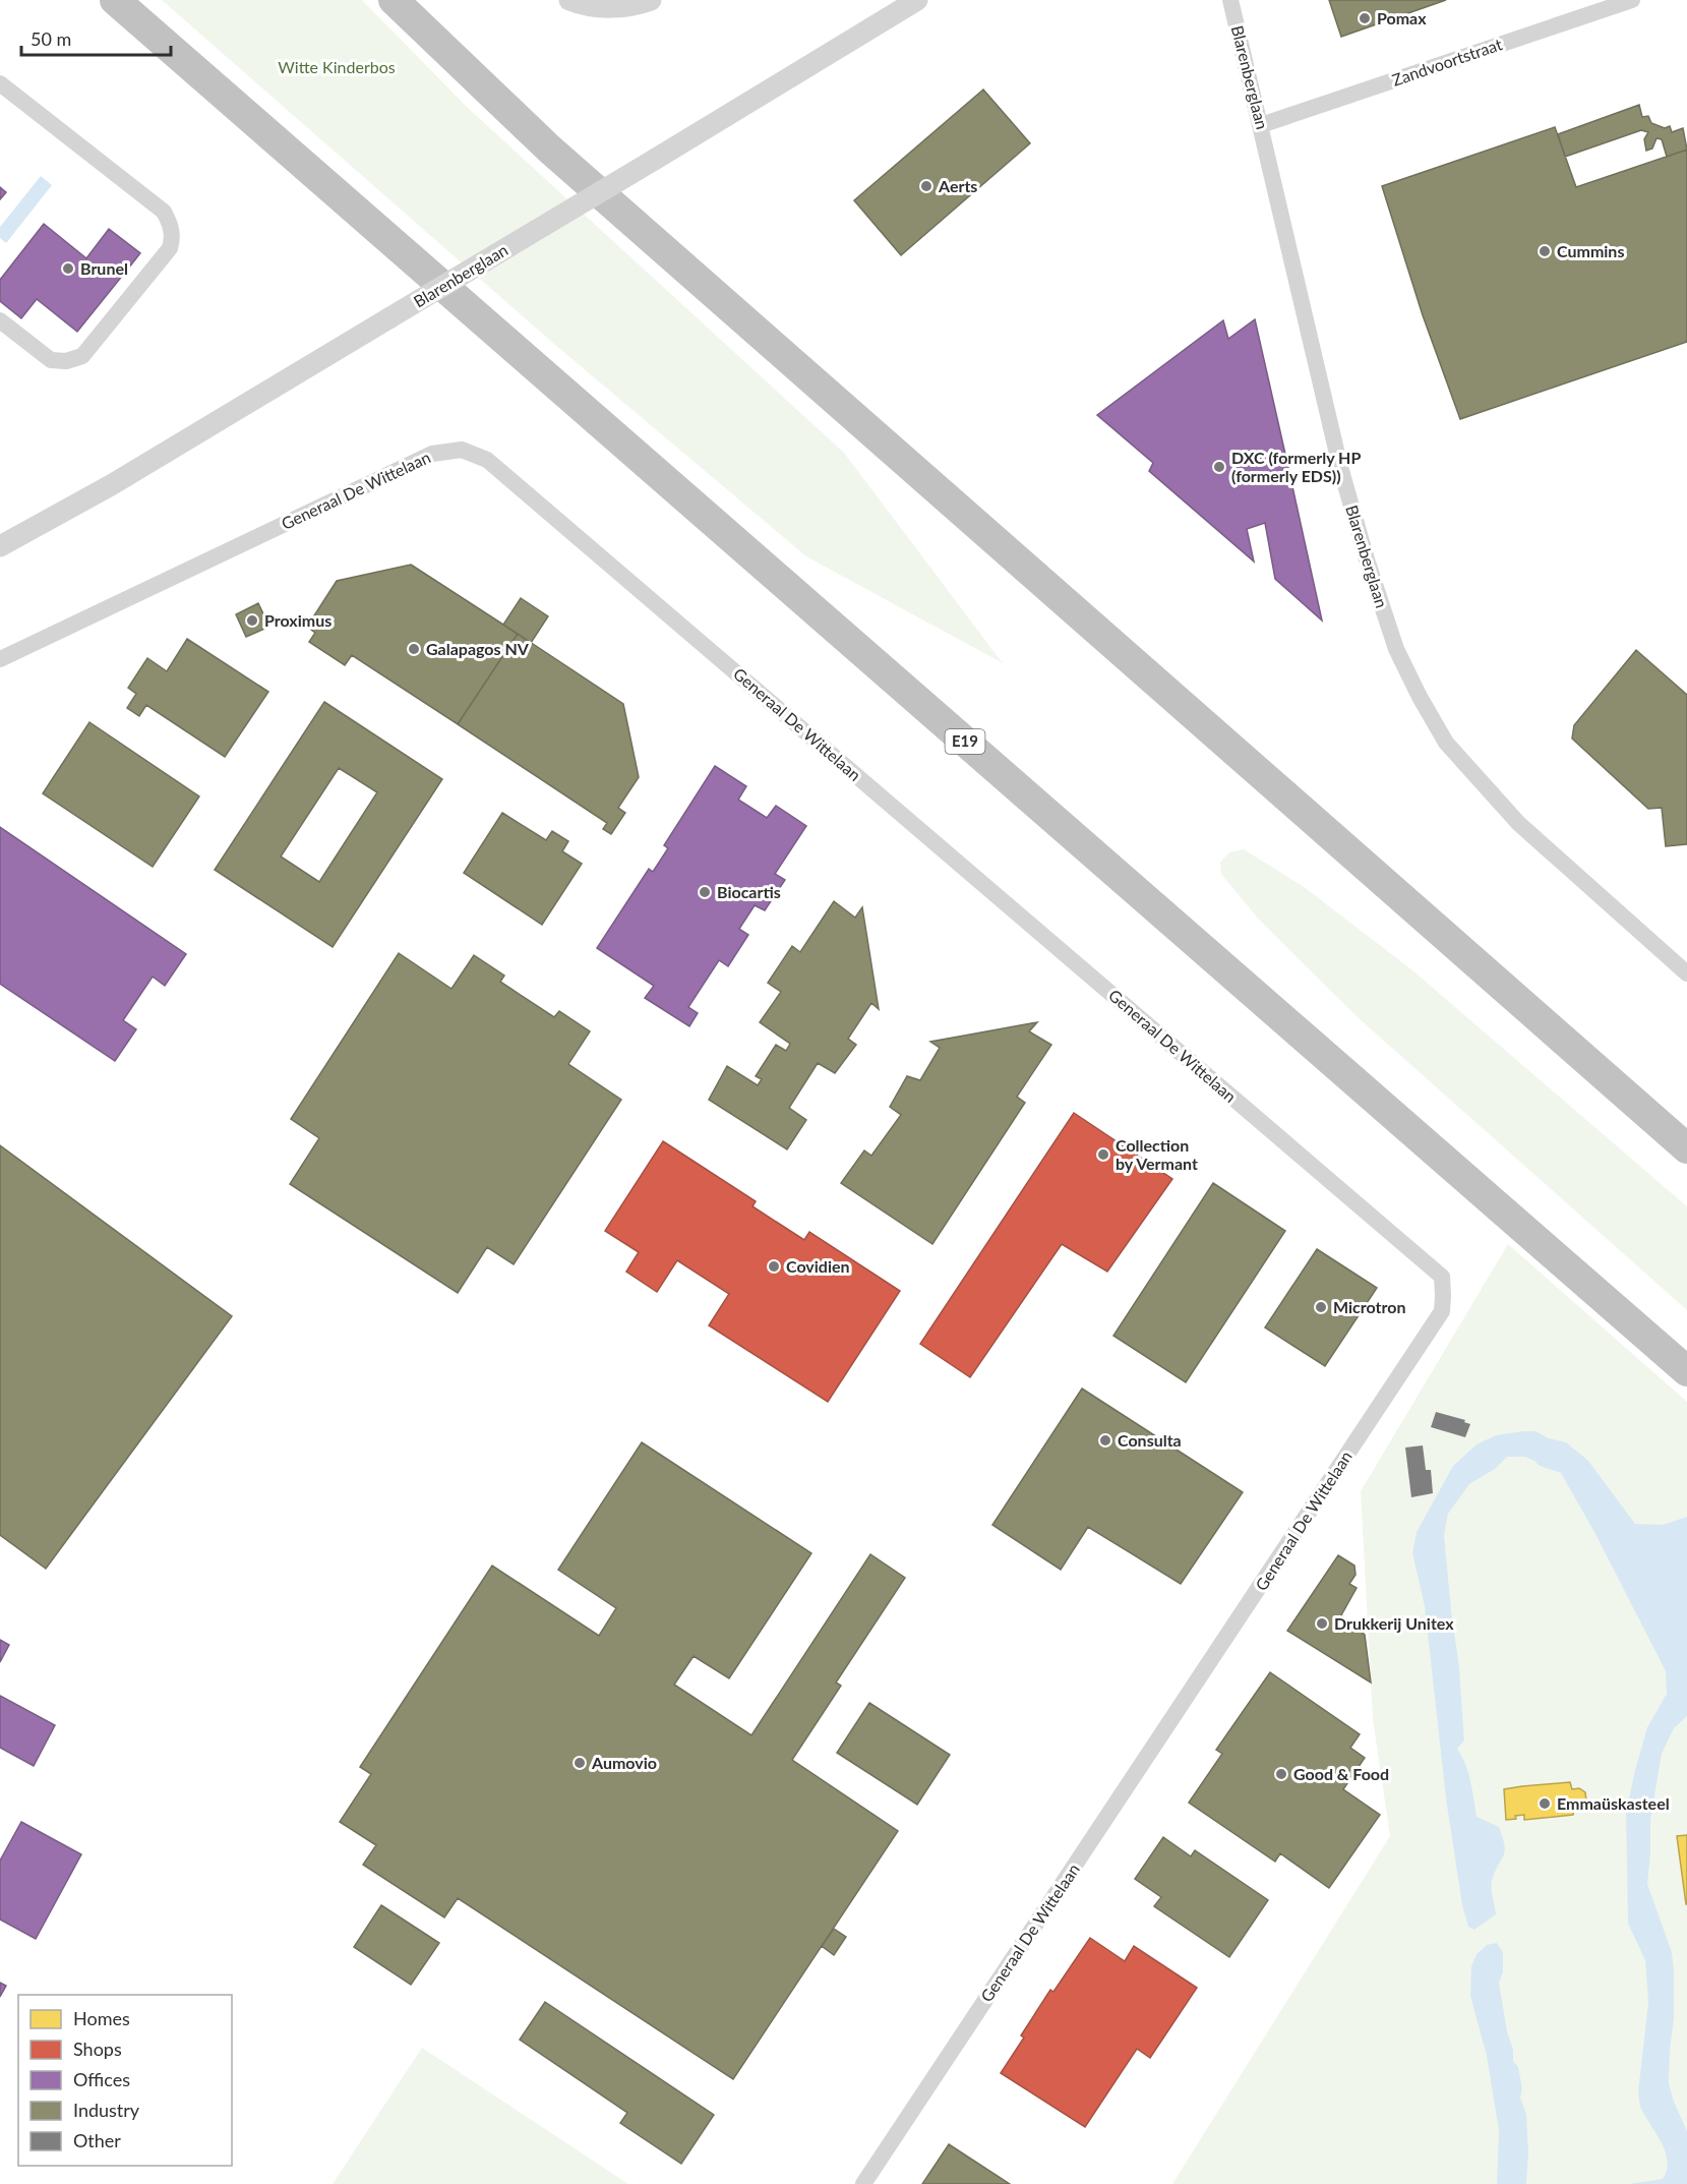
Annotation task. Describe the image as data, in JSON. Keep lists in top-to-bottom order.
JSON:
{
  "streets": {
    "highway": ["E19"],
    "street": ["Zandvoortstraat", "Blarenberglaan", "Generaal De Wittelaan"]
  },
  "crossings": [
    ["Zandvoortstraat", "Blarenberglaan"]
  ],
  "parks": ["Witte Kinderbos"],
  "places": [
    "Pomax",
    "Aerts",
    "Cummins",
    "Brunel",
    "DXC (formerly HP (formerly EDS))",
    "Proximus",
    "Galapagos NV",
    "Biocartis",
    "Collection by Vermant",
    "Covidien",
    "Microtron",
    "Consulta",
    "Drukkerij Unitex",
    "Aumovio",
    "Good & Food",
    "Emmaüskasteel"
  ],
  "legend": [
    "Homes",
    "Shops",
    "Offices",
    "Industry",
    "Other"
  ],
  "scale_bar": "50 m"
}
